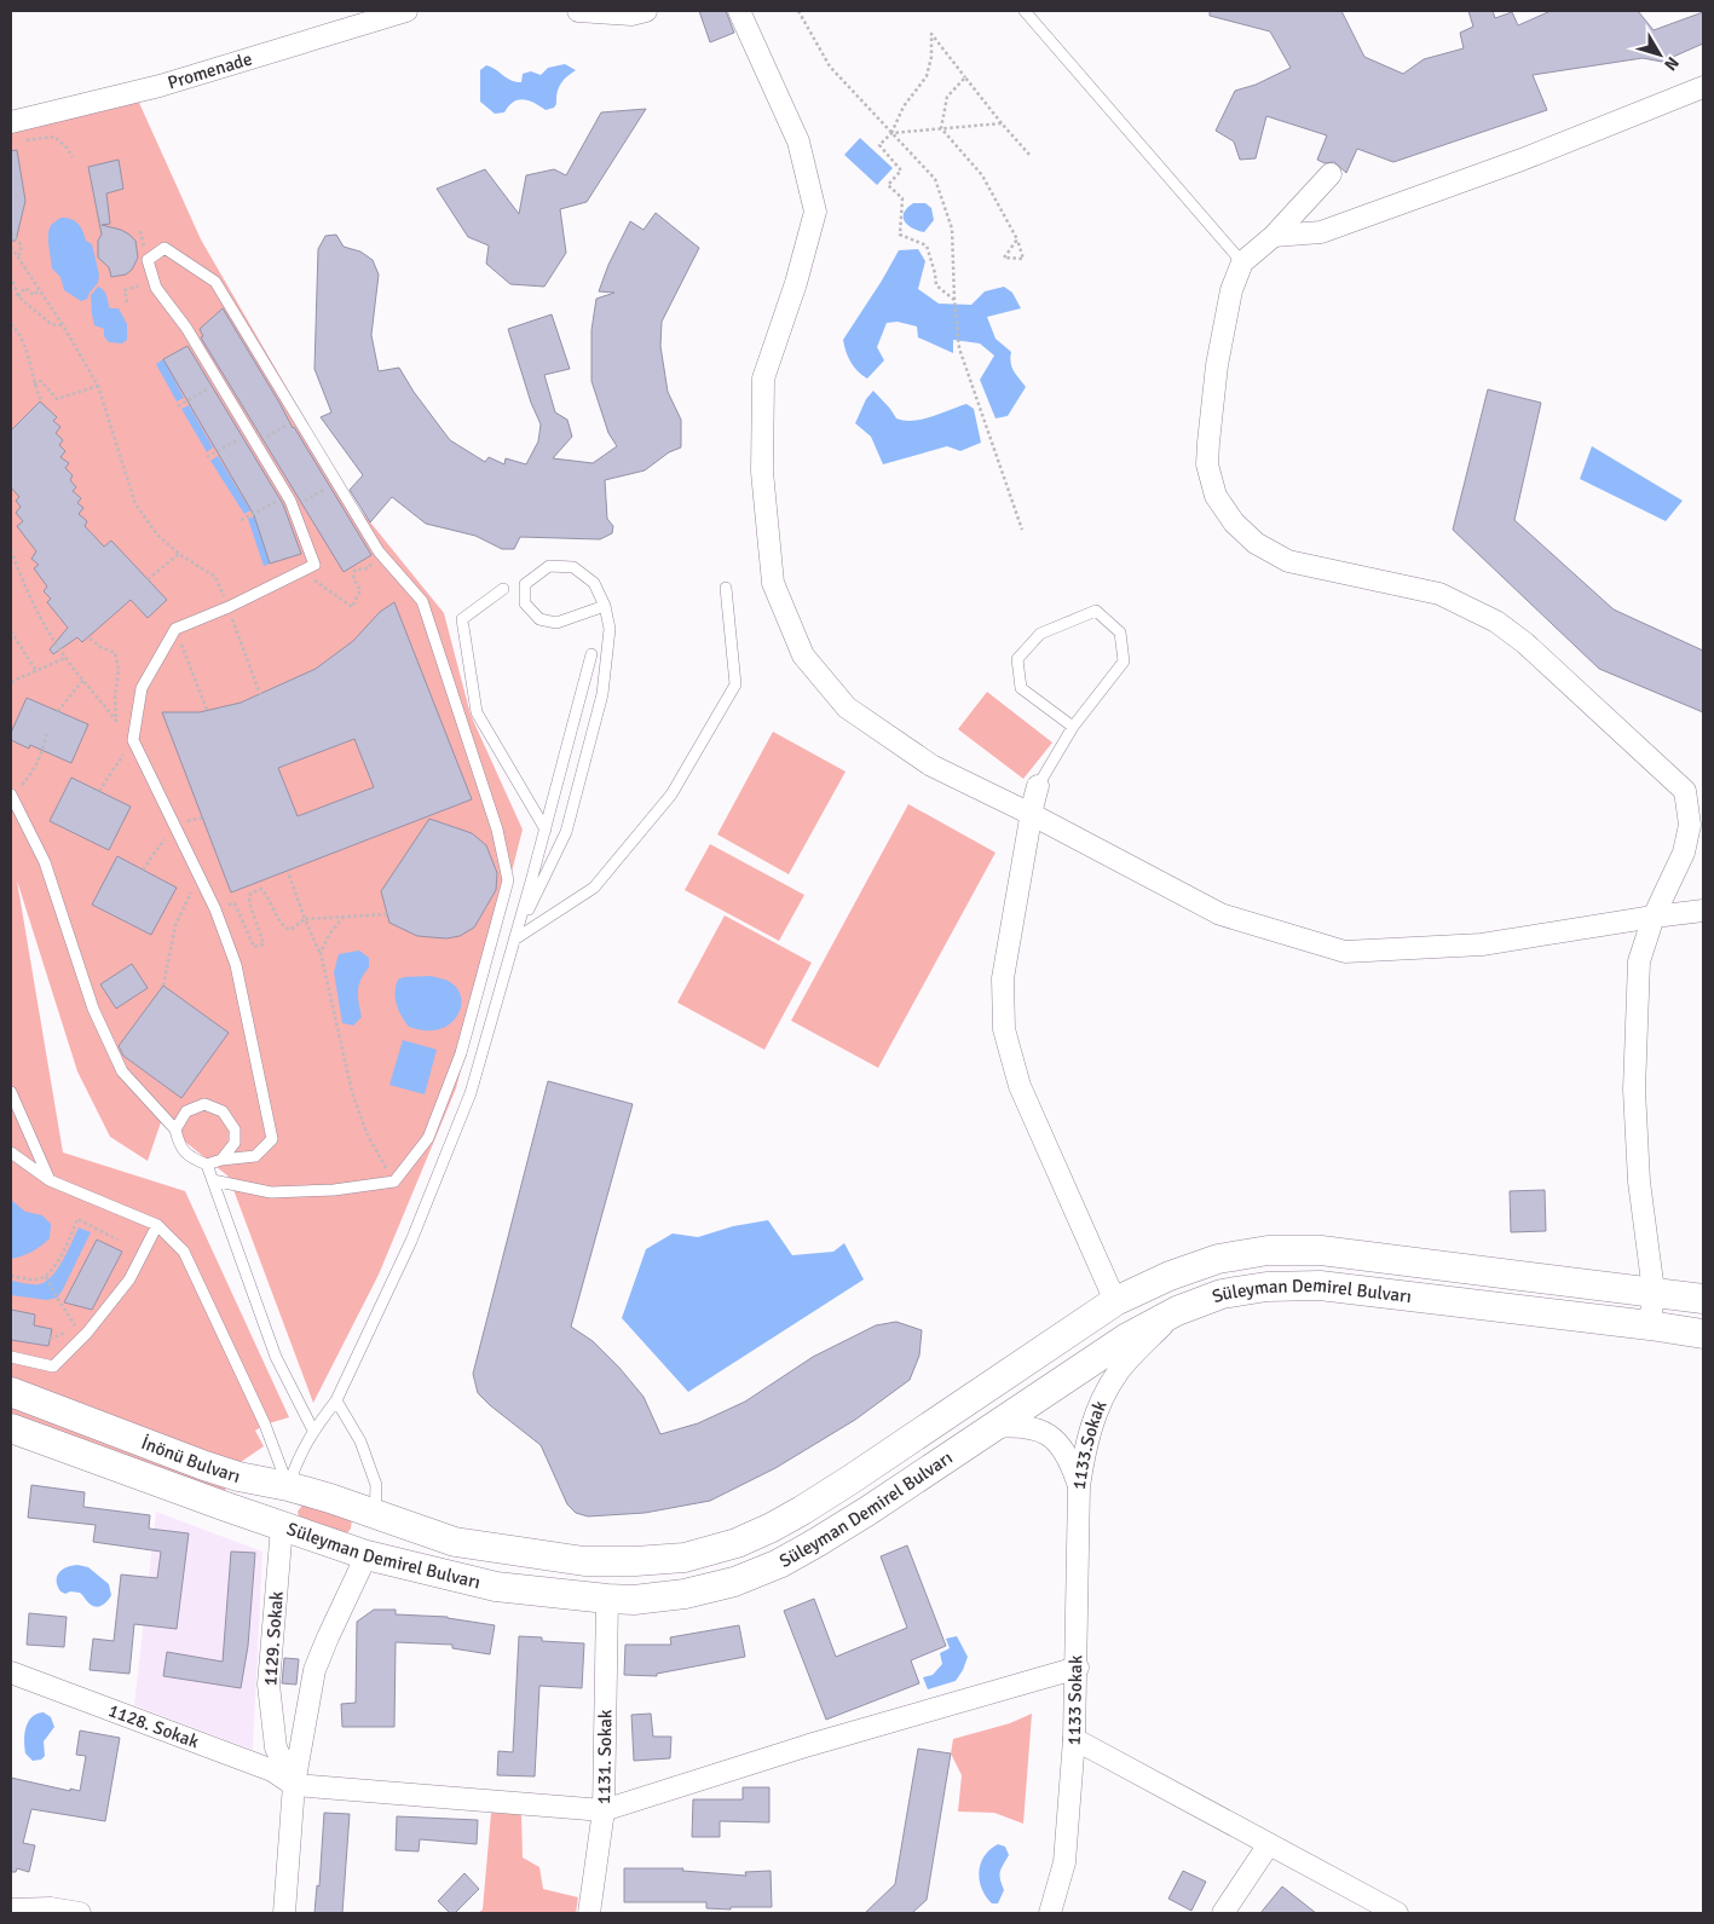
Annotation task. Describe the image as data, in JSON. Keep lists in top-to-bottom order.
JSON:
{
  "streets": {
    "main road": ["Süleyman Demirel Bulvarı", "İnönü Bulvarı"],
    "street": [
      "Promenade",
      "1133.Sokak",
      "1129. Sokak",
      "1133 Sokak",
      "1128. Sokak",
      "1131. Sokak"
    ]
  },
  "crossings": [
    ["Süleyman Demirel Bulvarı", "1133.Sokak"],
    ["Süleyman Demirel Bulvarı", "İnönü Bulvarı"],
    ["Süleyman Demirel Bulvarı", "1129. Sokak"],
    ["Süleyman Demirel Bulvarı", "1131. Sokak"],
    ["1133.Sokak", "1133 Sokak"],
    ["1129. Sokak", "1128. Sokak"]
  ],
  "north": "bottom right"
}
